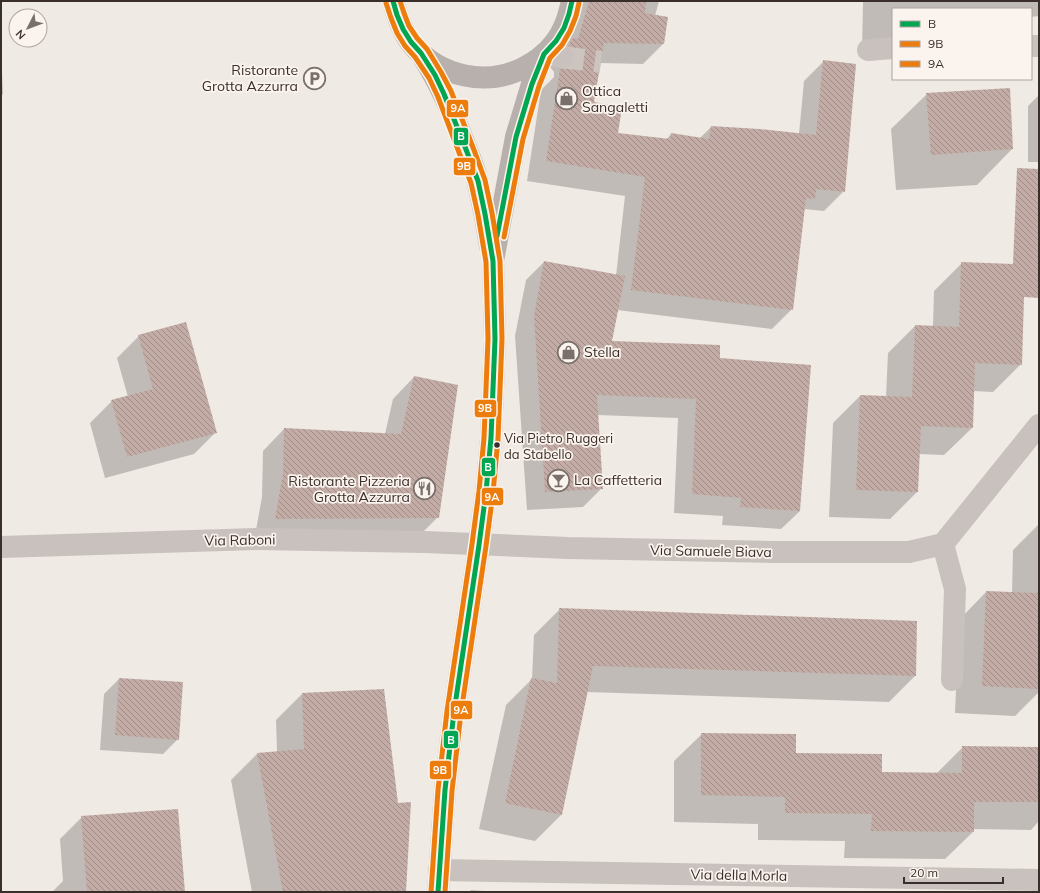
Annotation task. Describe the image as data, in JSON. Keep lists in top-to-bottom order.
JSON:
{
  "streets": {
    "street": ["Via Raboni", "Via Samuele Biava", "Via della Morla"]
  },
  "crossings": [
    ["Via Raboni", "Via Samuele Biava"]
  ],
  "places": {
    "parking": ["Ristorante Grotta Azzurra"],
    "shop": ["Ottica Sangaletti", "Stella"],
    "other": ["Via Pietro Ruggeri da Stabello"],
    "bar": ["La Caffetteria"],
    "restaurant": ["Ristorante Pizzeria Grotta Azzurra"]
  },
  "lines": ["transit line B", "transit line 9A", "transit line 9B"],
  "legend": ["B", "9B", "9A"],
  "scale_bar": "20 m",
  "north": "bottom left"
}
